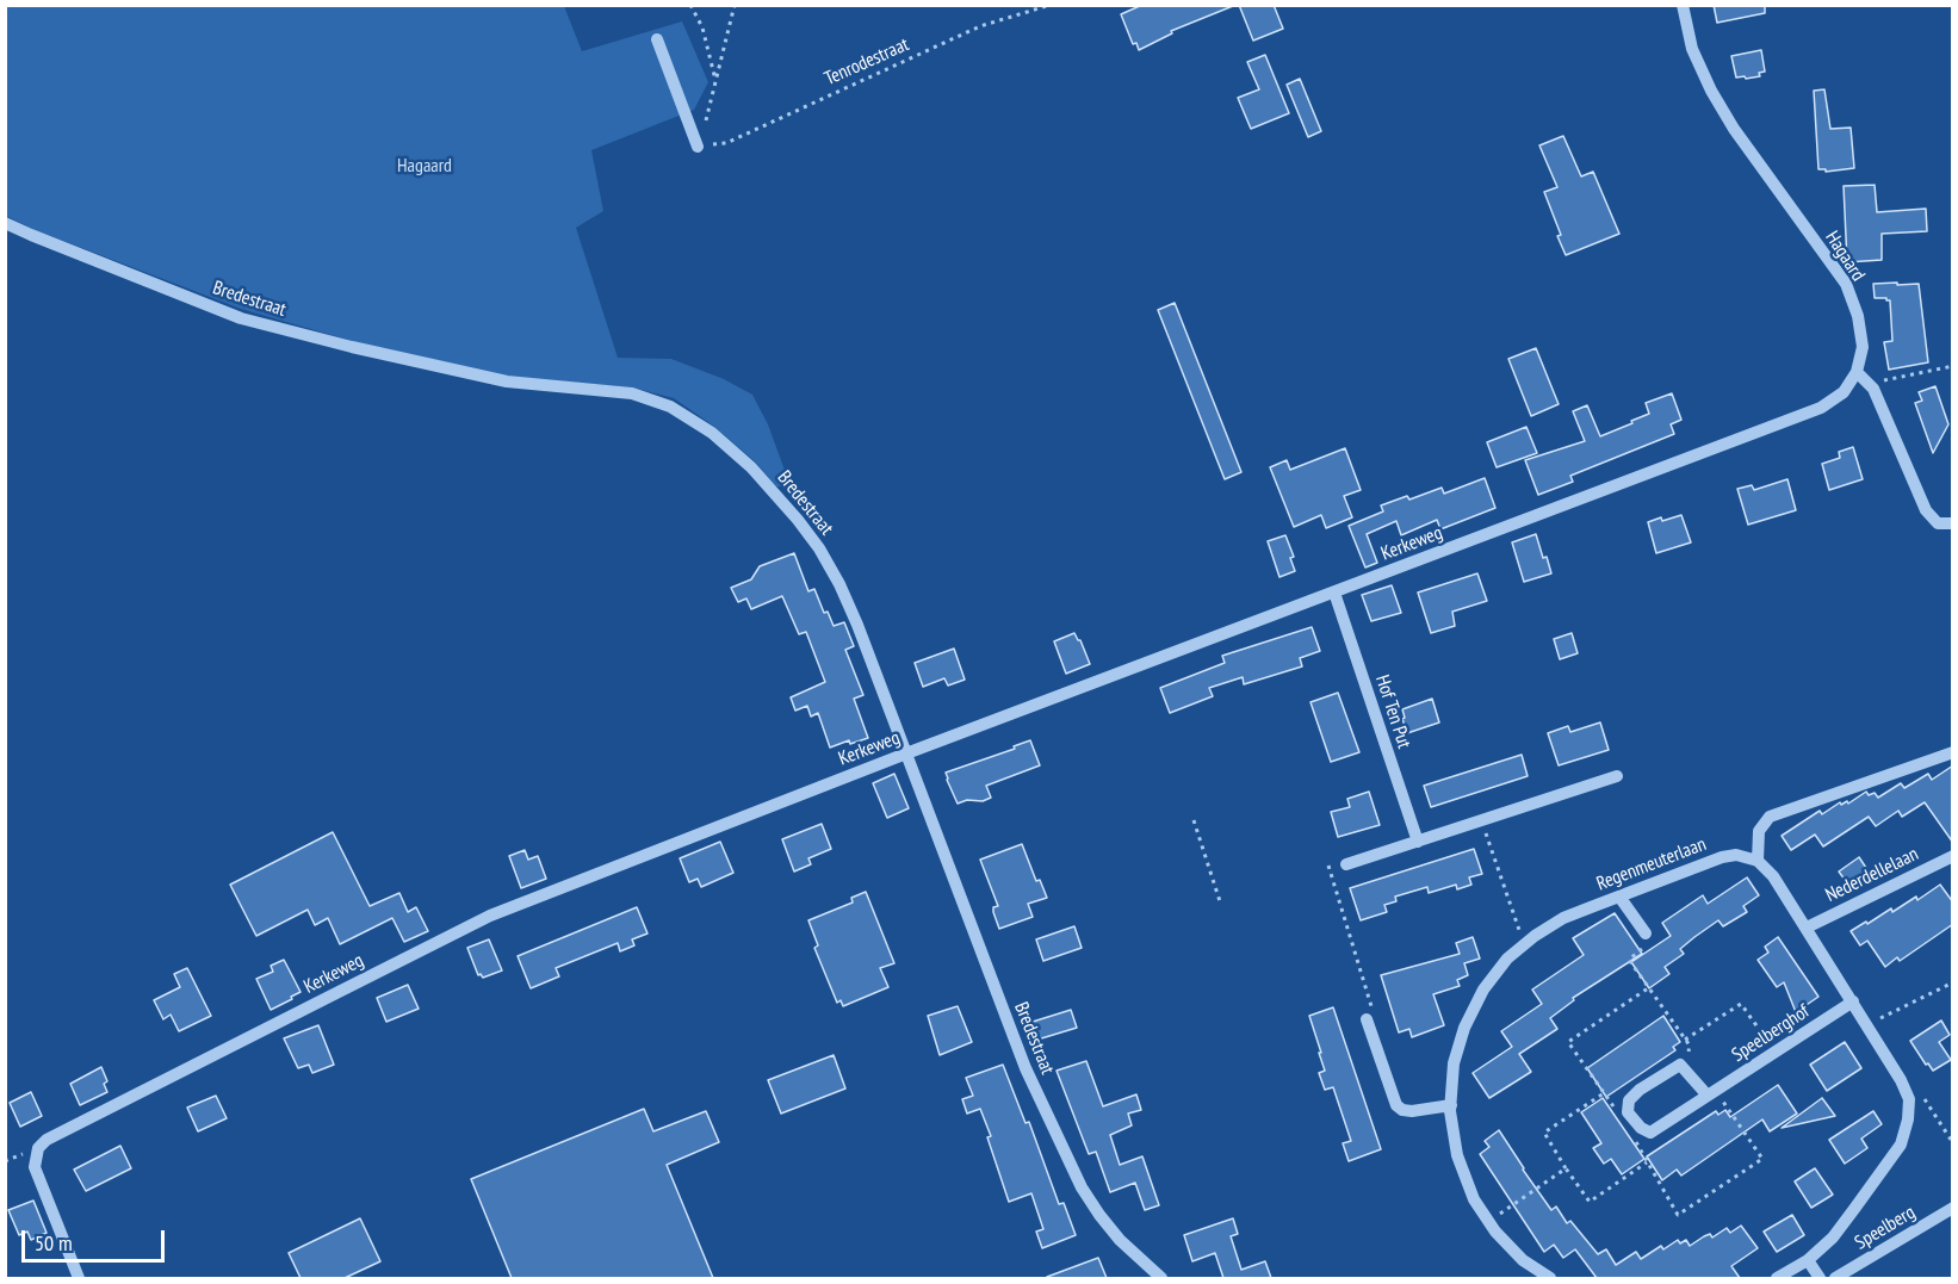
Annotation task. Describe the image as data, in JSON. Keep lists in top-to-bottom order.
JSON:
{
  "streets": {
    "street": [
      "Hagaard",
      "Bredestraat",
      "Kerkeweg",
      "Hof Ten Put",
      "Regenmeuterlaan",
      "Nederdellelaan",
      "Speelberghof",
      "Speelberg"
    ],
    "path": ["Tenrodestraat"]
  },
  "crossings": [
    ["Hagaard", "Kerkeweg"],
    ["Bredestraat", "Kerkeweg"],
    ["Kerkeweg", "Hof Ten Put"]
  ],
  "parks": ["Hagaard"],
  "scale_bar": "50 m"
}
